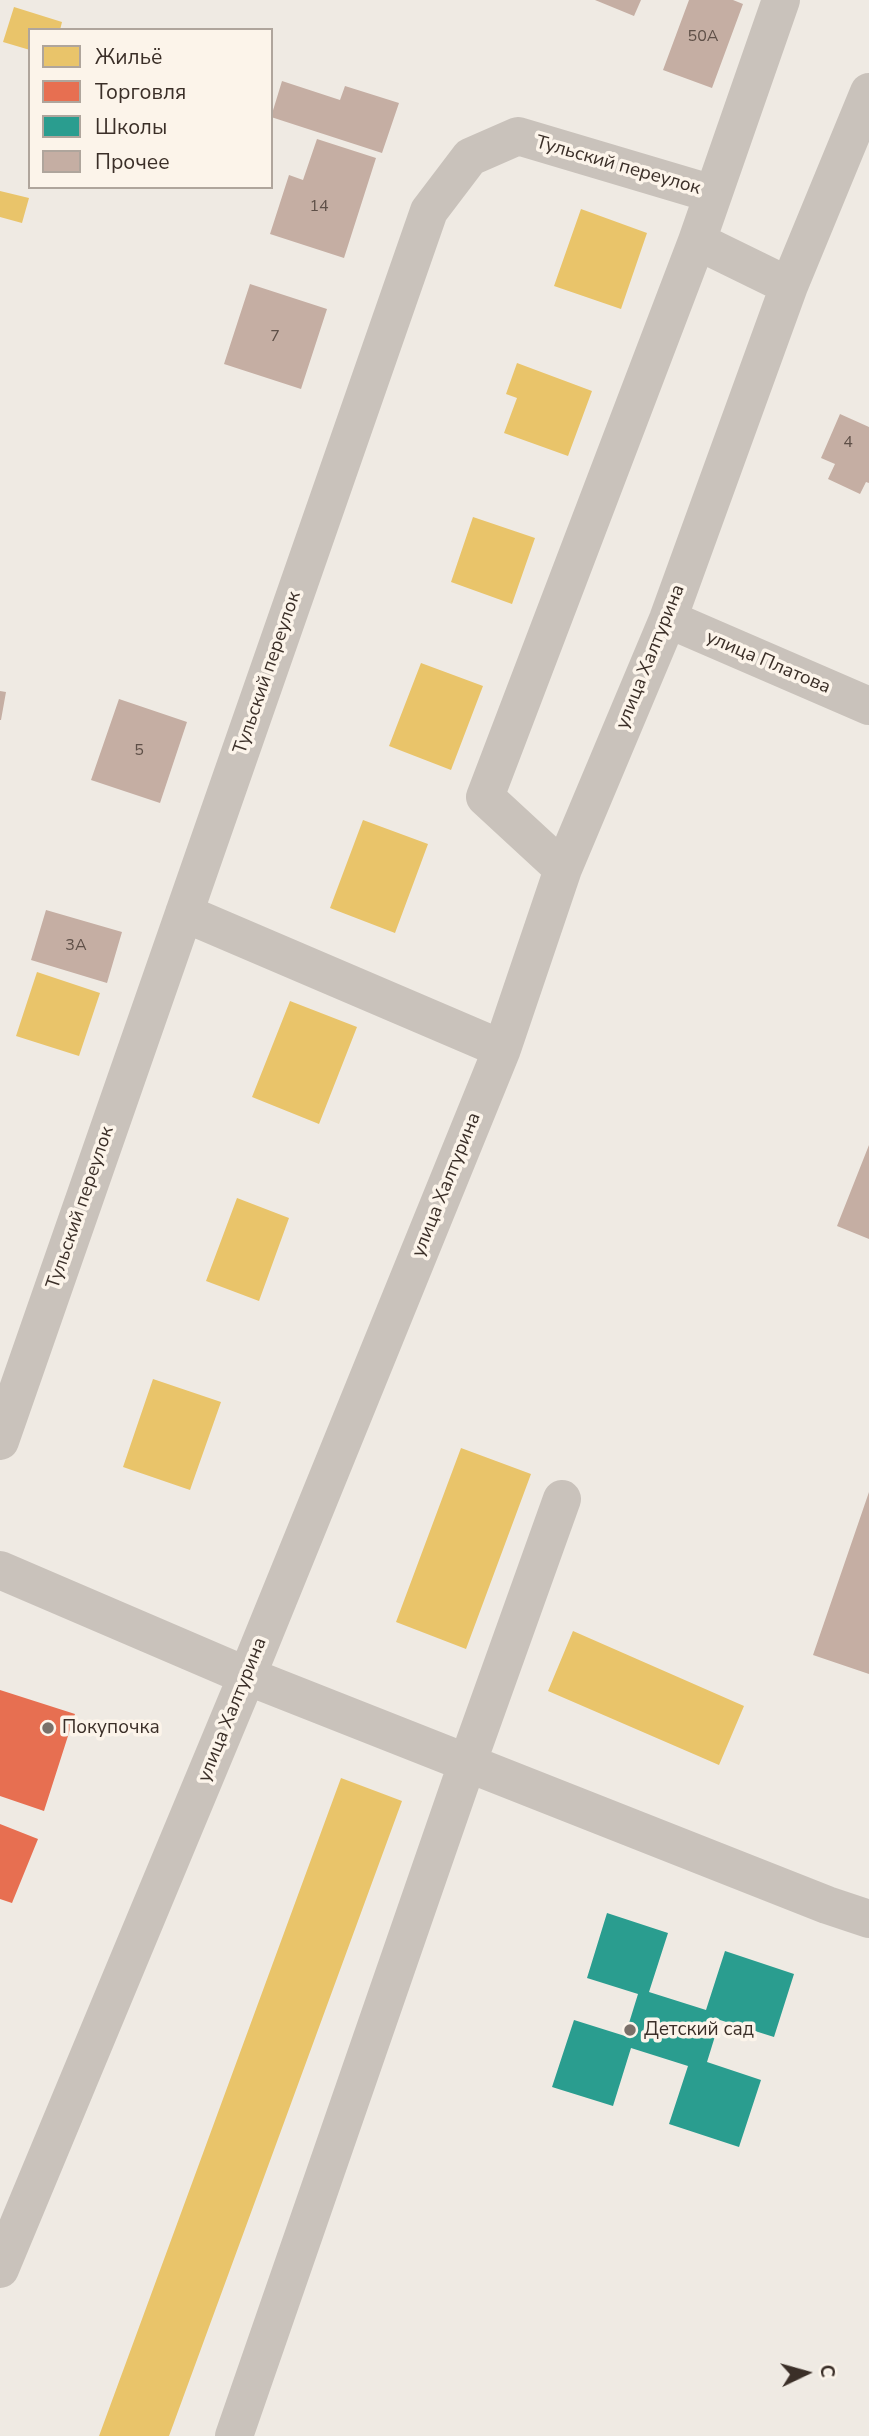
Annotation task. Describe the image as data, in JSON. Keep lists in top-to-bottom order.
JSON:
{
  "streets": {
    "street": ["Тульский переулок", "улица Халтурина", "улица Платова"]
  },
  "crossings": [
    ["улица Халтурина", "улица Платова"]
  ],
  "places": ["Покупочка", "Детский сад"],
  "house_numbers": [
    "50А",
    "14",
    "7",
    "4",
    "5",
    "3А"
  ],
  "legend": [
    "Жильё",
    "Торговля",
    "Школы",
    "Прочее"
  ],
  "north": "right"
}
